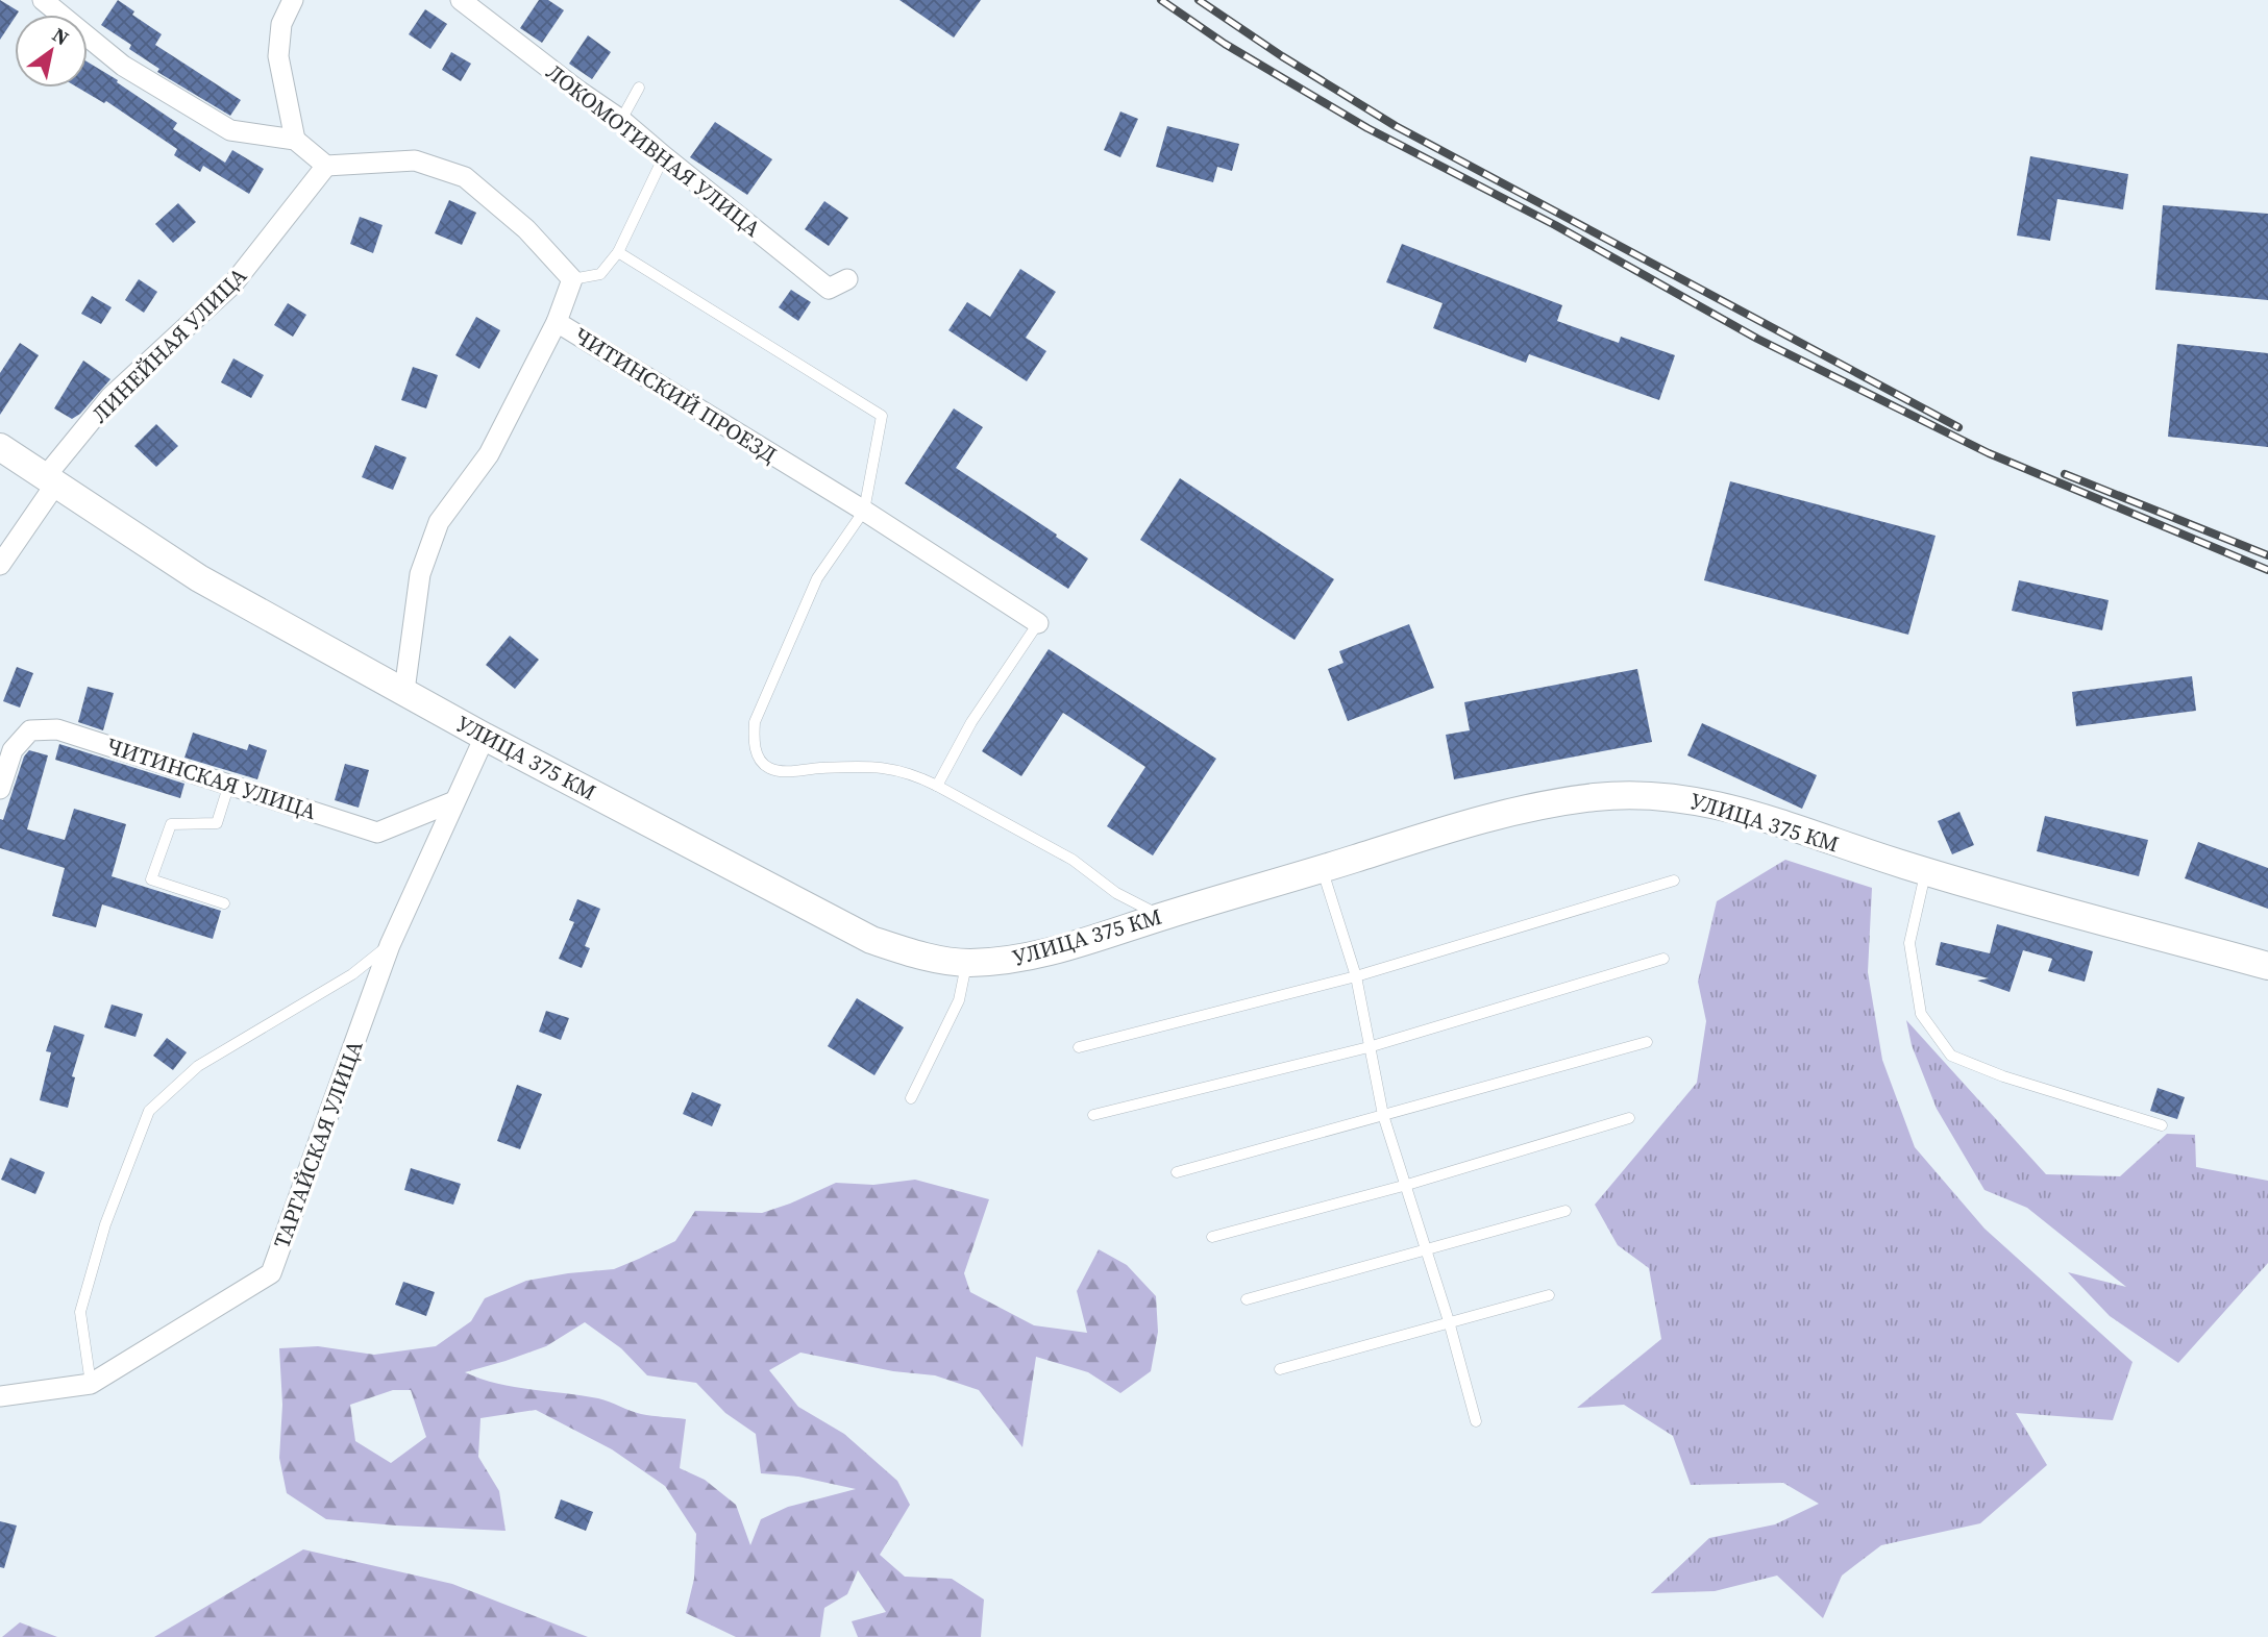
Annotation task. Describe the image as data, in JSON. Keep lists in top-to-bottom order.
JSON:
{
  "streets": {
    "main road": ["УЛИЦА 375 КМ"],
    "street": [
      "ЛОКОМОТИВНАЯ УЛИЦА",
      "ЛИНЕЙНАЯ УЛИЦА",
      "ЧИТИНСКИЙ ПРОЕЗД",
      "ЧИТИНСКАЯ УЛИЦА",
      "ТАРГАЙСКАЯ УЛИЦА"
    ]
  },
  "crossings": [
    ["ЛИНЕЙНАЯ УЛИЦА", "УЛИЦА 375 КМ"],
    ["УЛИЦА 375 КМ", "ТАРГАЙСКАЯ УЛИЦА"],
    ["ЧИТИНСКАЯ УЛИЦА", "ТАРГАЙСКАЯ УЛИЦА"]
  ],
  "north": "top right"
}
